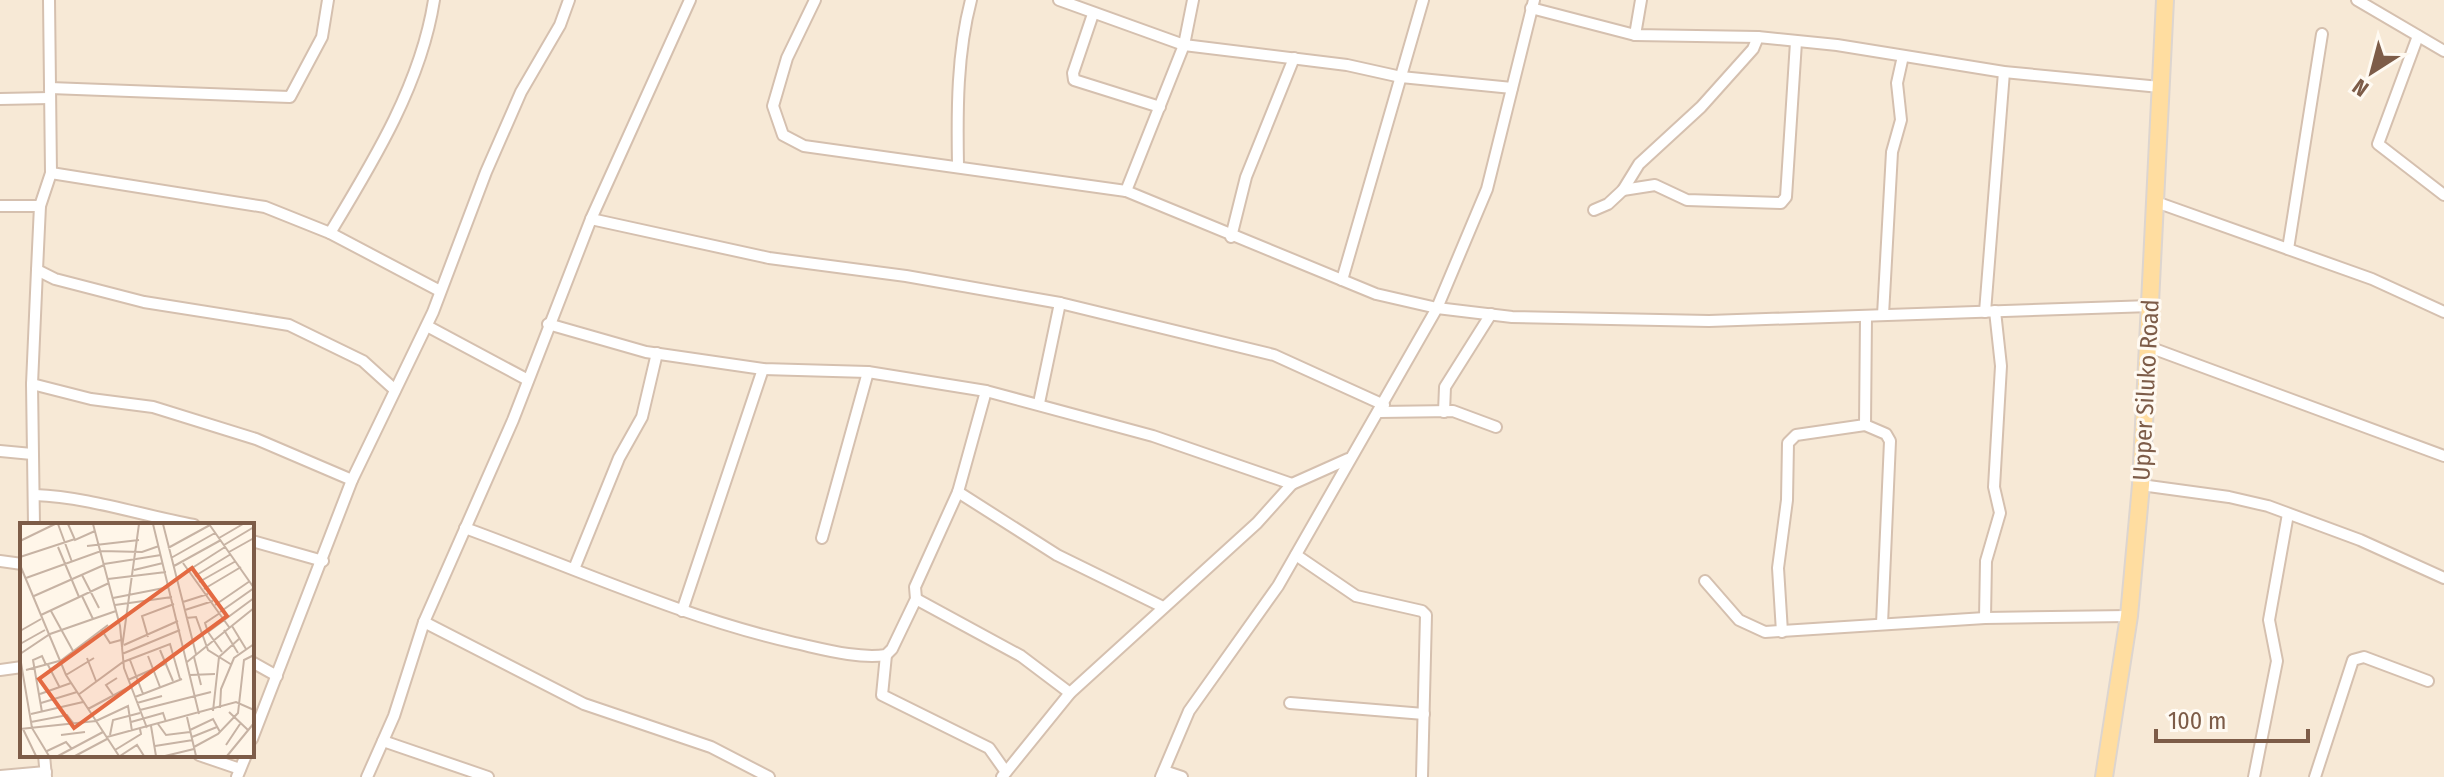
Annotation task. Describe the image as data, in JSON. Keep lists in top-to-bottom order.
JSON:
{
  "streets": {
    "main road": ["Upper Siluko Road"]
  },
  "scale_bar": "100 m",
  "north": "bottom left"
}
